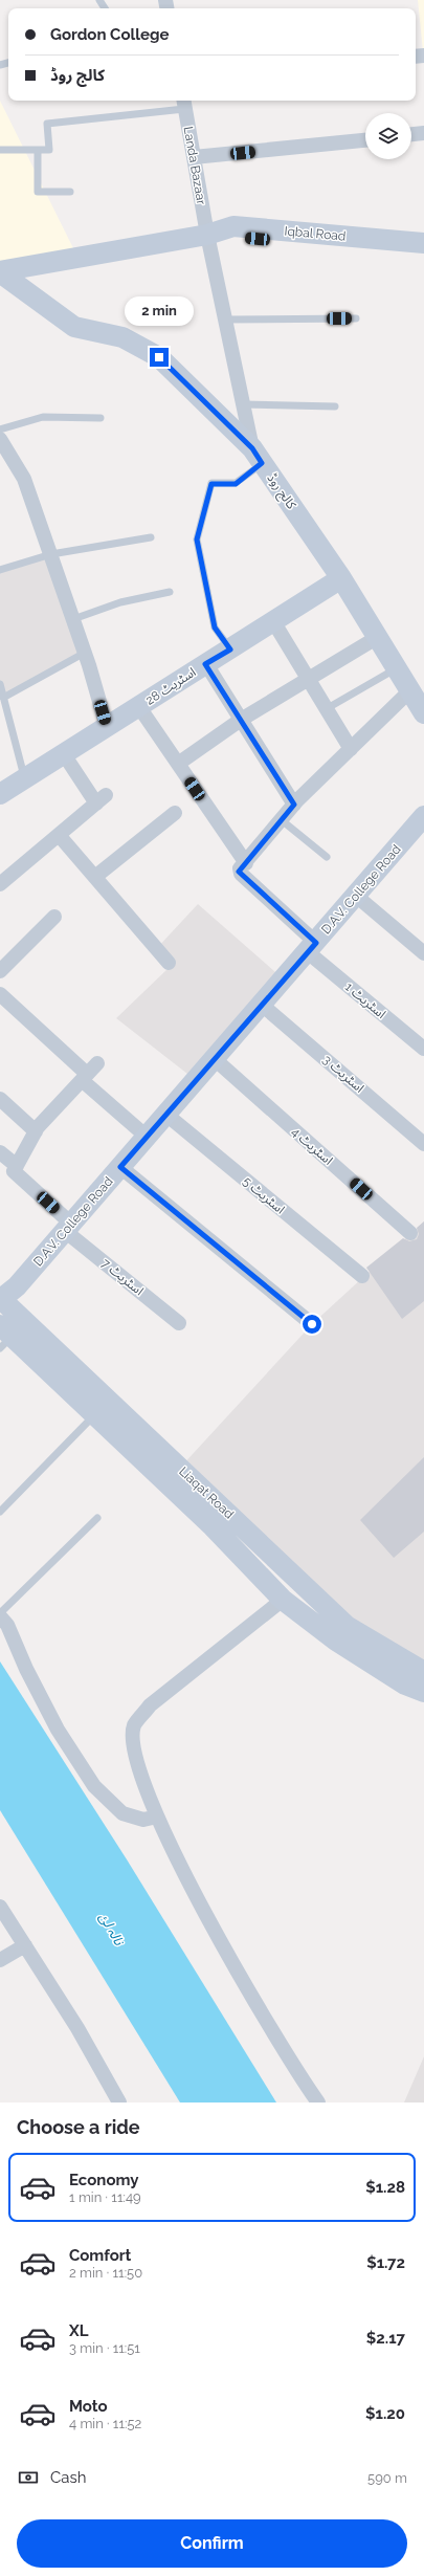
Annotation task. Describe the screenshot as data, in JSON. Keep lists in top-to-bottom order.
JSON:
{
  "streets": {
    "street": [
      "Landa Bazaar",
      "Iqbal Road",
      "کالج روڈ",
      "اسٹریٹ 28",
      "D.A.V. College Road",
      "اسٹریٹ 1",
      "اسٹریٹ 3",
      "اسٹریٹ 4",
      "اسٹریٹ 5",
      "اسٹریٹ 7",
      "Liaqat Road"
    ]
  },
  "crossings": [
    ["Landa Bazaar", "Iqbal Road"],
    ["Landa Bazaar", "کالج روڈ"],
    ["Iqbal Road", "کالج روڈ"],
    ["کالج روڈ", "اسٹریٹ 28"],
    ["D.A.V. College Road", "اسٹریٹ 1"],
    ["D.A.V. College Road", "اسٹریٹ 3"],
    ["D.A.V. College Road", "اسٹریٹ 4"],
    ["D.A.V. College Road", "اسٹریٹ 5"],
    ["D.A.V. College Road", "اسٹریٹ 7"],
    ["D.A.V. College Road", "Liaqat Road"]
  ],
  "water": ["نالہ لئ"],
  "page": {
    "banner": ["Gordon College", "کالج روڈ"],
    "bubble": "2 min",
    "heading": "Choose a ride",
    "list": [
      {
        "name": "Economy",
        "note": "1 min · 11:49",
        "value": "$1.28"
      },
      {
        "name": "Comfort",
        "note": "2 min · 11:50",
        "value": "$1.72"
      },
      {
        "name": "XL",
        "note": "3 min · 11:51",
        "value": "$2.17"
      },
      {
        "name": "Moto",
        "note": "4 min · 11:52",
        "value": "$1.20"
      }
    ],
    "pay": ["Cash", "590 m"],
    "buttons": "Confirm"
  }
}
